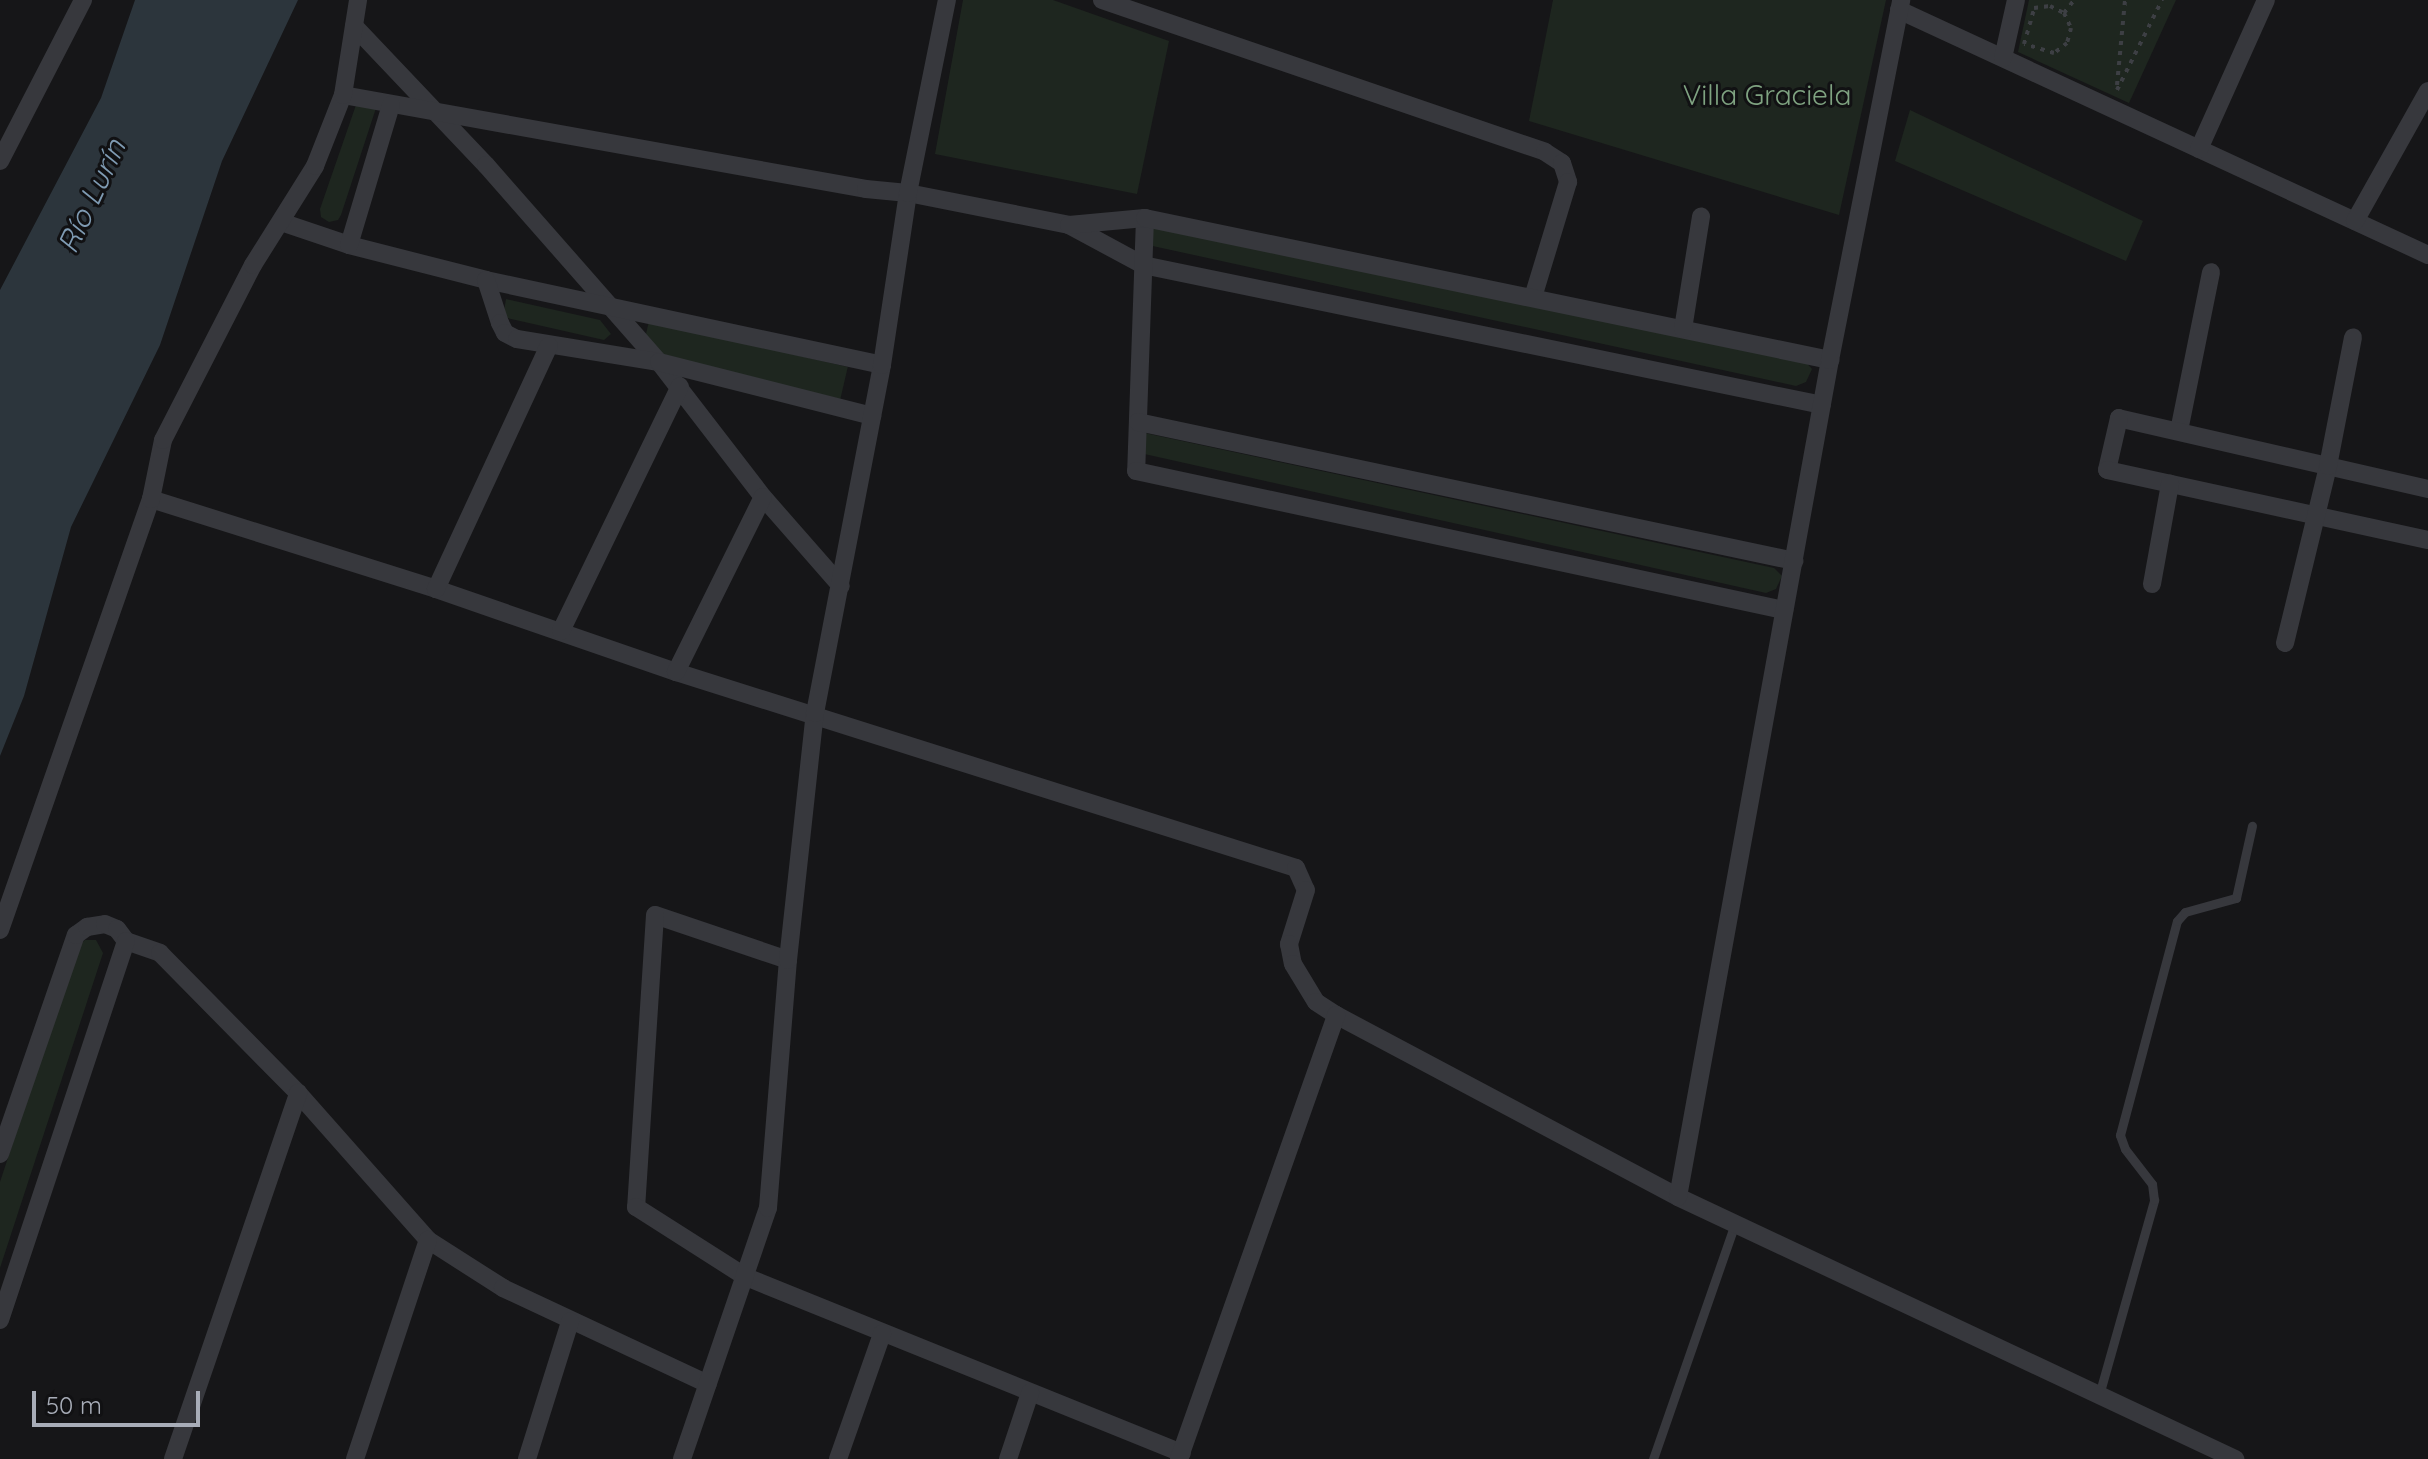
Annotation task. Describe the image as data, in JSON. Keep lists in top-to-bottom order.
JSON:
{
  "water": ["Río Lurín"],
  "parks": ["Villa Graciela"],
  "scale_bar": "50 m"
}
